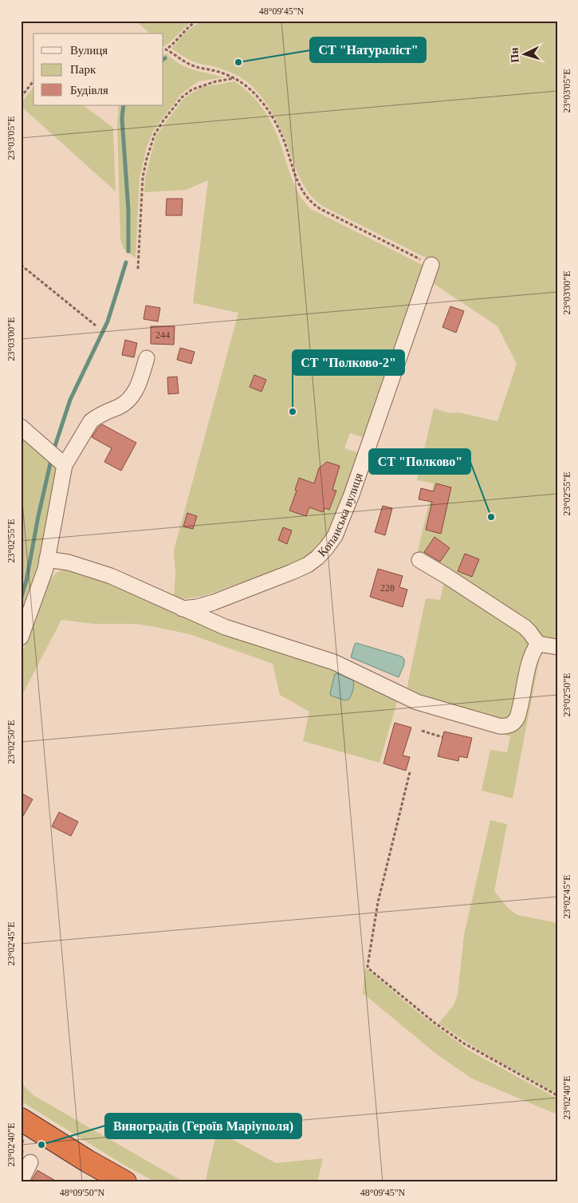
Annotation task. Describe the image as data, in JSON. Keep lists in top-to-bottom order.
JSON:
{
  "streets": {
    "street": ["Копанська вулиця"]
  },
  "places": [
    "СТ \"Натураліст\"",
    "СТ \"Полково-2\"",
    "СТ \"Полково\"",
    "Виноградів (Героїв Маріуполя)"
  ],
  "house_numbers": ["244", "228"],
  "legend": ["Вулиця", "Парк", "Будівля"],
  "north": "left",
  "coordinates": [
    "48°09'45\"N",
    "23°03'05\"E",
    "23°03'00\"E",
    "23°02'55\"E",
    "23°02'50\"E",
    "23°02'45\"E",
    "23°02'40\"E",
    "48°09'50\"N"
  ]
}
